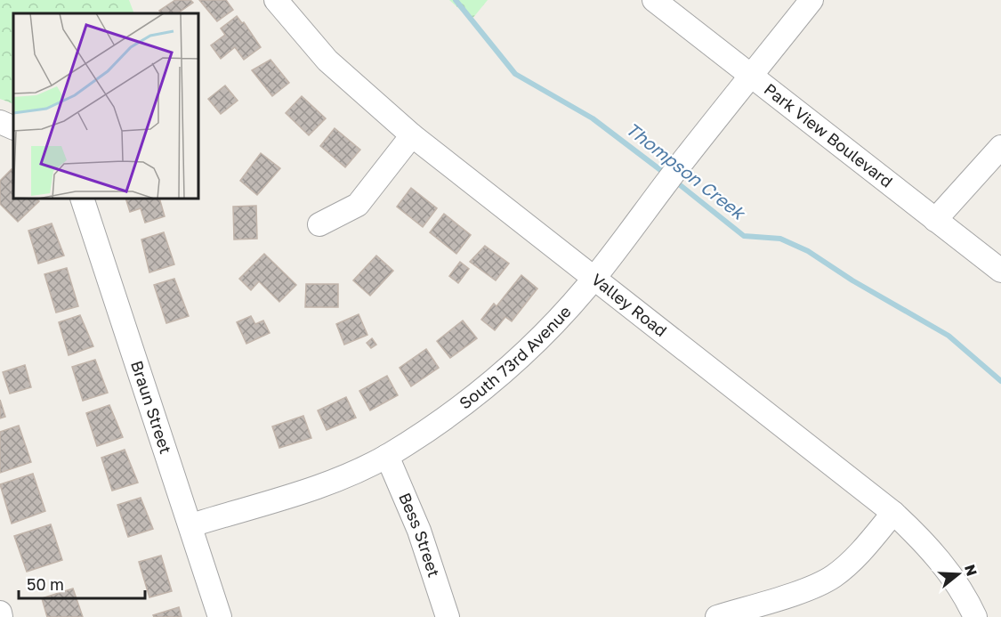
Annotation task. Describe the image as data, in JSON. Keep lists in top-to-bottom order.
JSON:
{
  "streets": {
    "street": [
      "Park View Boulevard",
      "Valley Road",
      "South 73rd Avenue",
      "Braun Street",
      "Bess Street"
    ]
  },
  "crossings": [
    ["Park View Boulevard", "South 73rd Avenue"],
    ["Valley Road", "South 73rd Avenue"],
    ["South 73rd Avenue", "Braun Street"],
    ["South 73rd Avenue", "Bess Street"]
  ],
  "water": ["Thompson Creek"],
  "scale_bar": "50 m",
  "north": "right"
}
